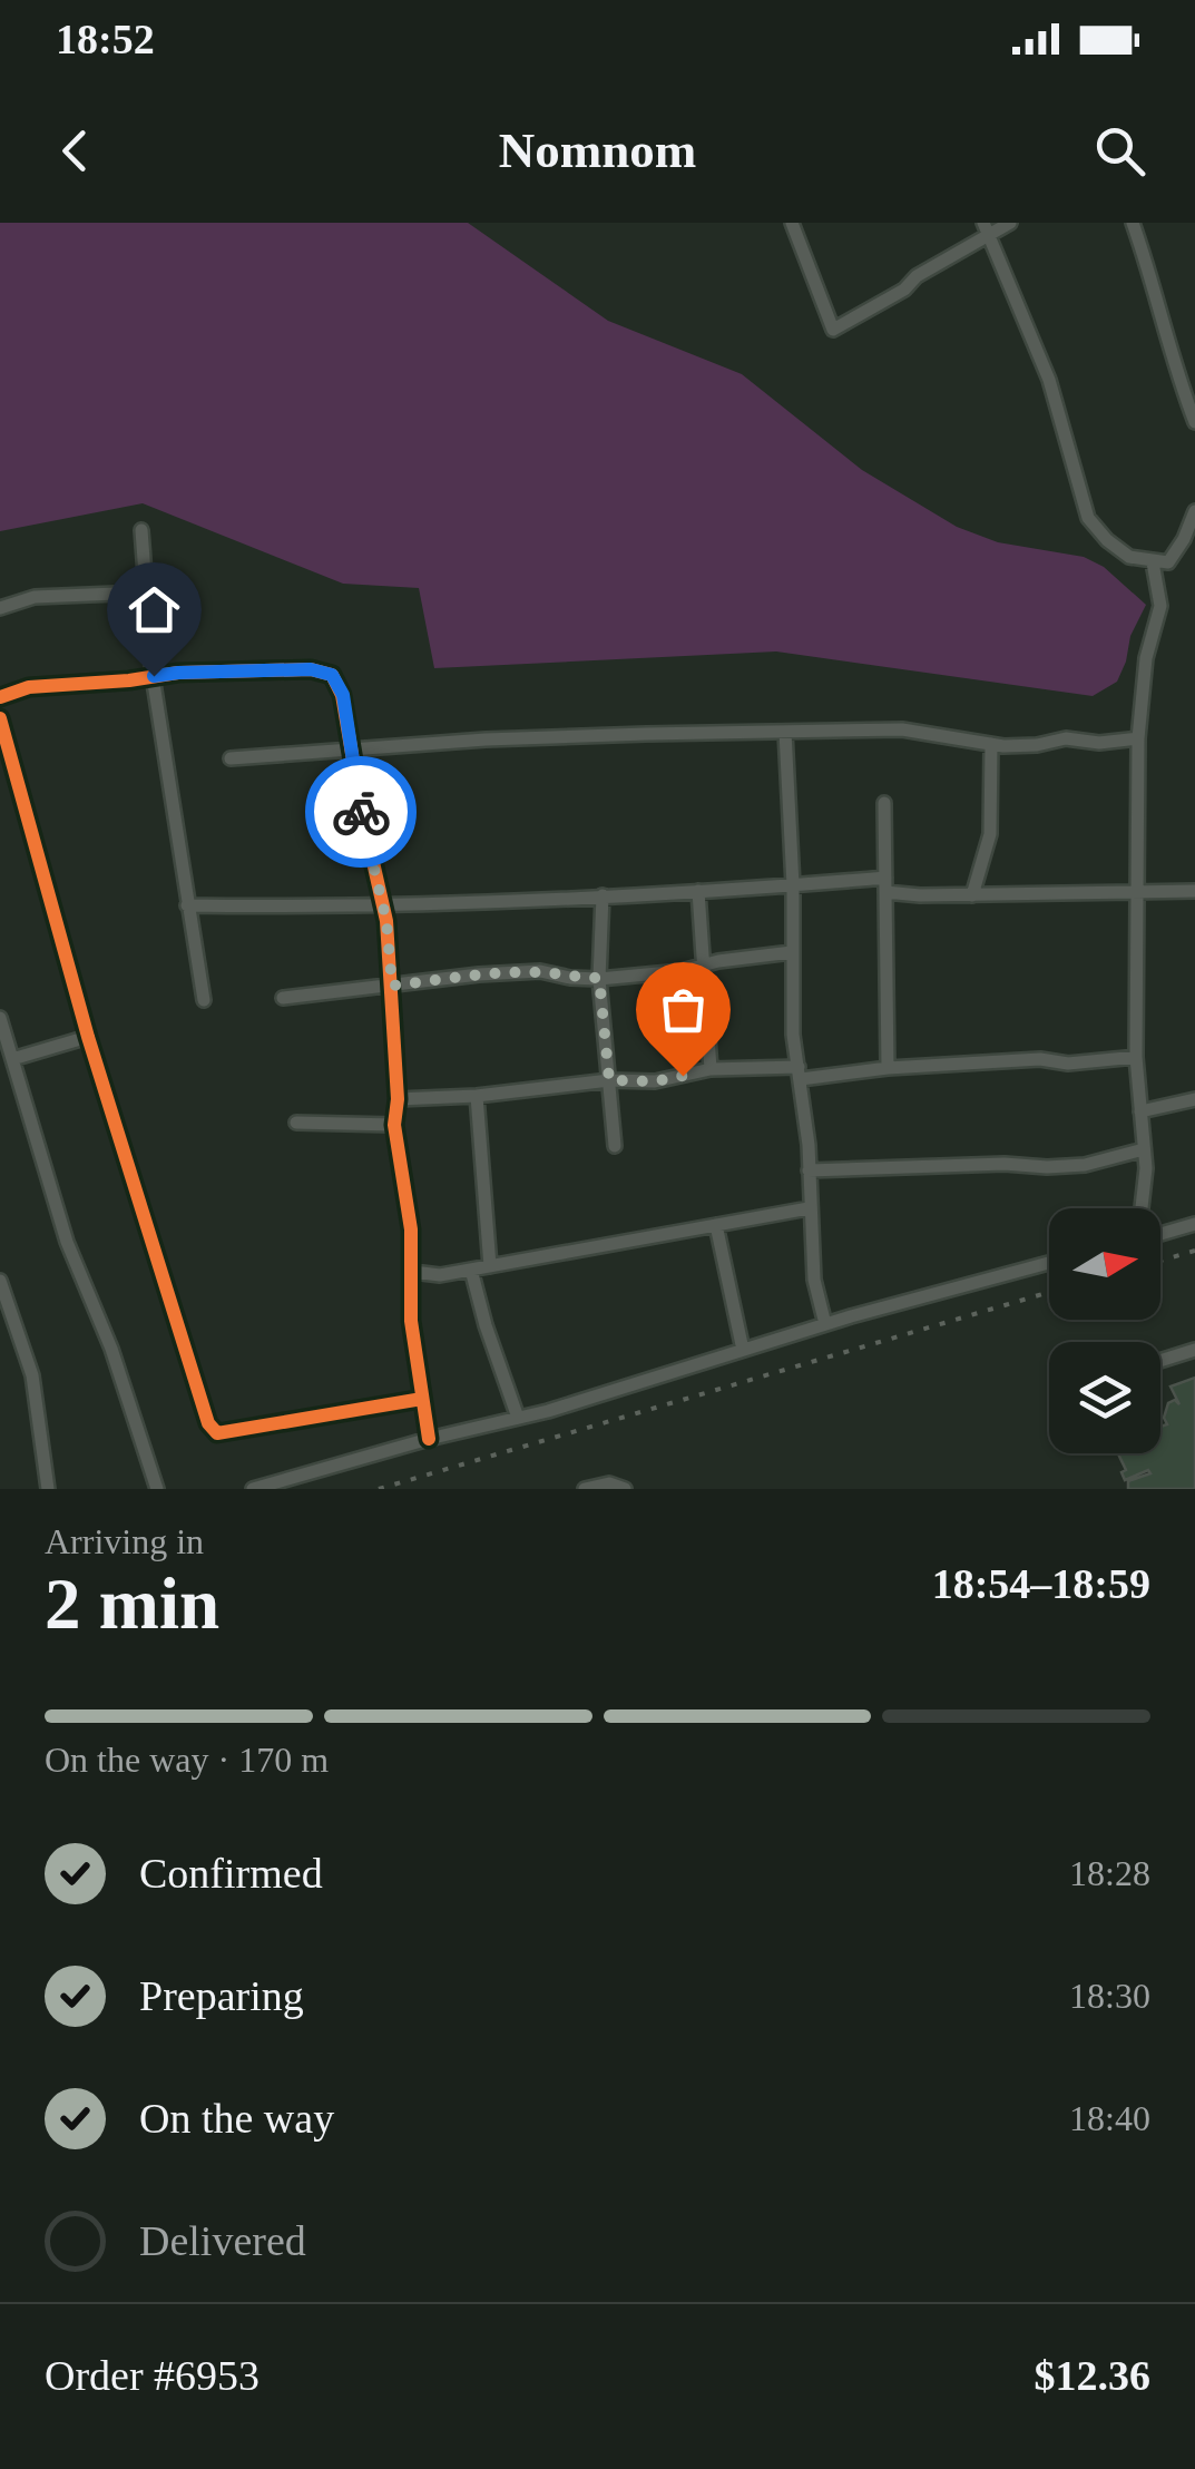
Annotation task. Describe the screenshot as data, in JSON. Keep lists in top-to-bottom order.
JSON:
{
  "north": "right",
  "page": {
    "status": "18:52",
    "header": "Nomnom",
    "heading": ["2 min", "Arriving in", "18:54–18:59"],
    "panel": ["Order #6953", "$12.36"],
    "bar": "On the way · 170 m",
    "list": [
      ["Confirmed", "18:28"],
      ["Preparing", "18:30"],
      ["On the way", "18:40"],
      "Delivered"
    ]
  }
}
